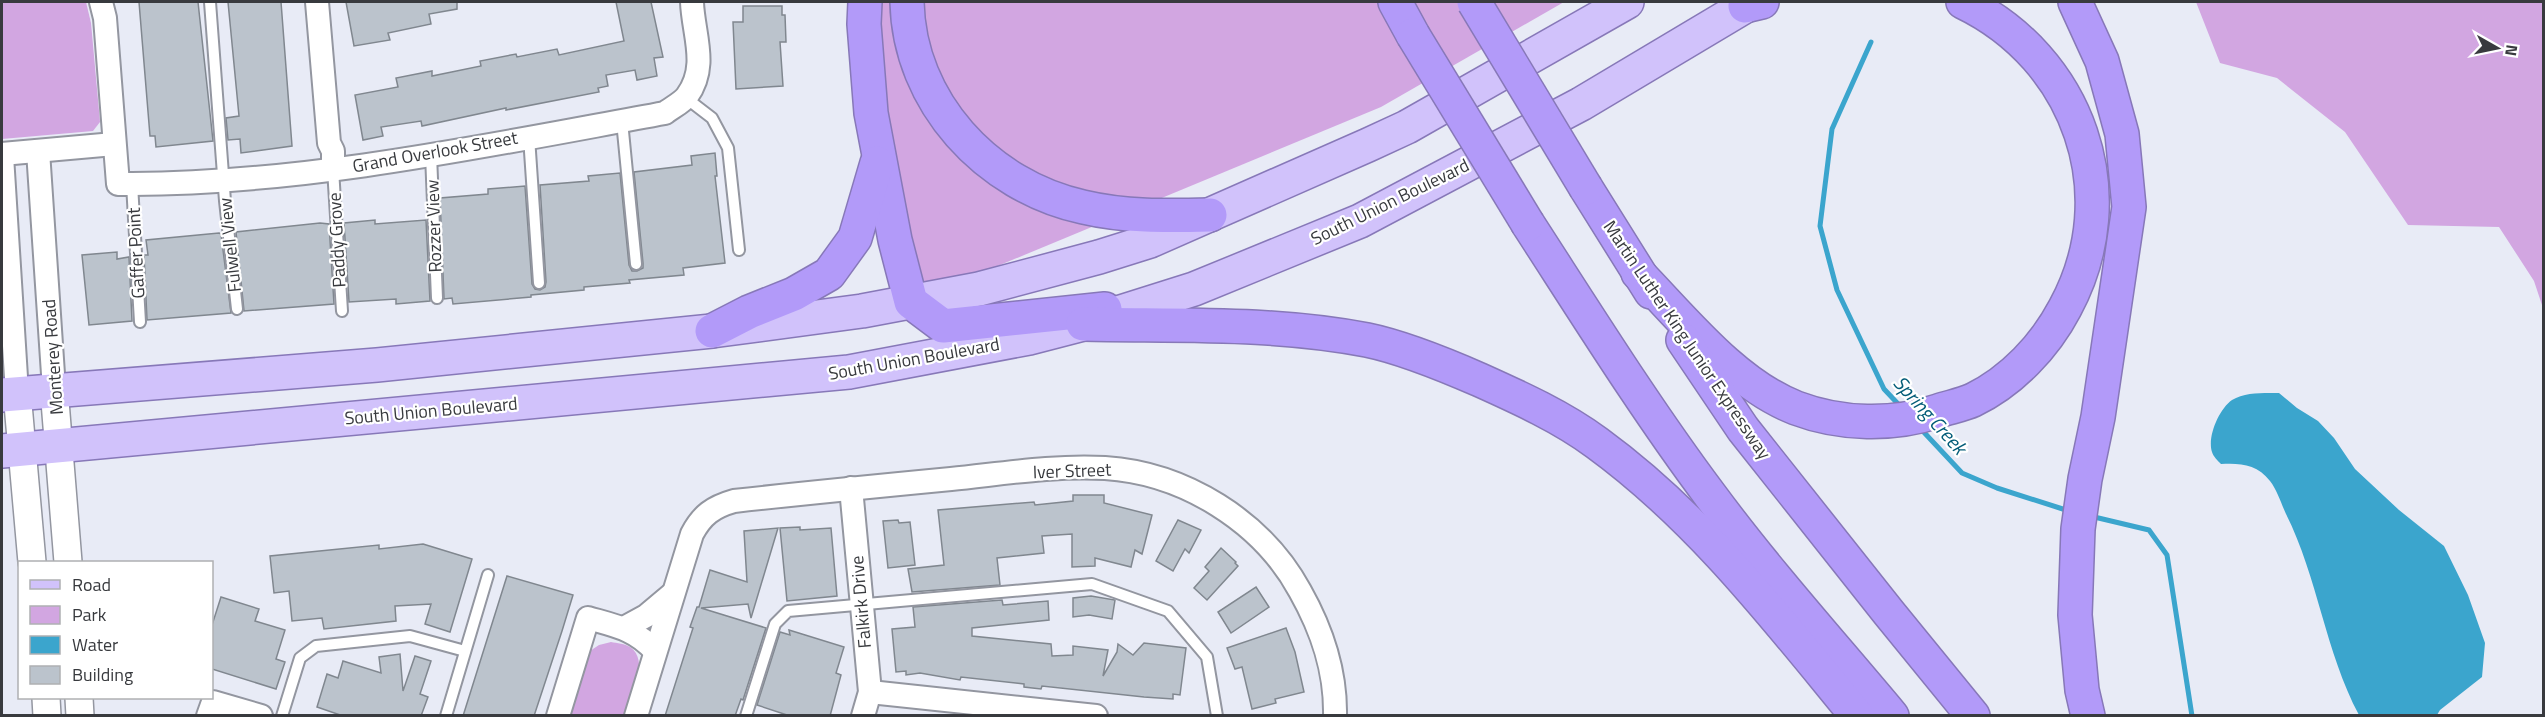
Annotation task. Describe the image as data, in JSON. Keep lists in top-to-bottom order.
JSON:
{
  "streets": {
    "highway": ["Martin Luther King Junior Expressway"],
    "main road": ["South Union Boulevard"],
    "street": [
      "Grand Overlook Street",
      "Monterey Road",
      "Iver Street",
      "Falkirk Drive"
    ],
    "lane": [
      "Rozzer View",
      "Paddy Grove",
      "Fulwell View",
      "Gaffer Point"
    ]
  },
  "crossings": [
    ["Grand Overlook Street", "Rozzer View"],
    ["Grand Overlook Street", "Paddy Grove"],
    ["Grand Overlook Street", "Fulwell View"],
    ["Grand Overlook Street", "Gaffer Point"],
    ["South Union Boulevard", "Monterey Road"],
    ["Iver Street", "Falkirk Drive"]
  ],
  "water": ["Spring Creek"],
  "legend": [
    "Road",
    "Park",
    "Water",
    "Building"
  ],
  "north": "right"
}
